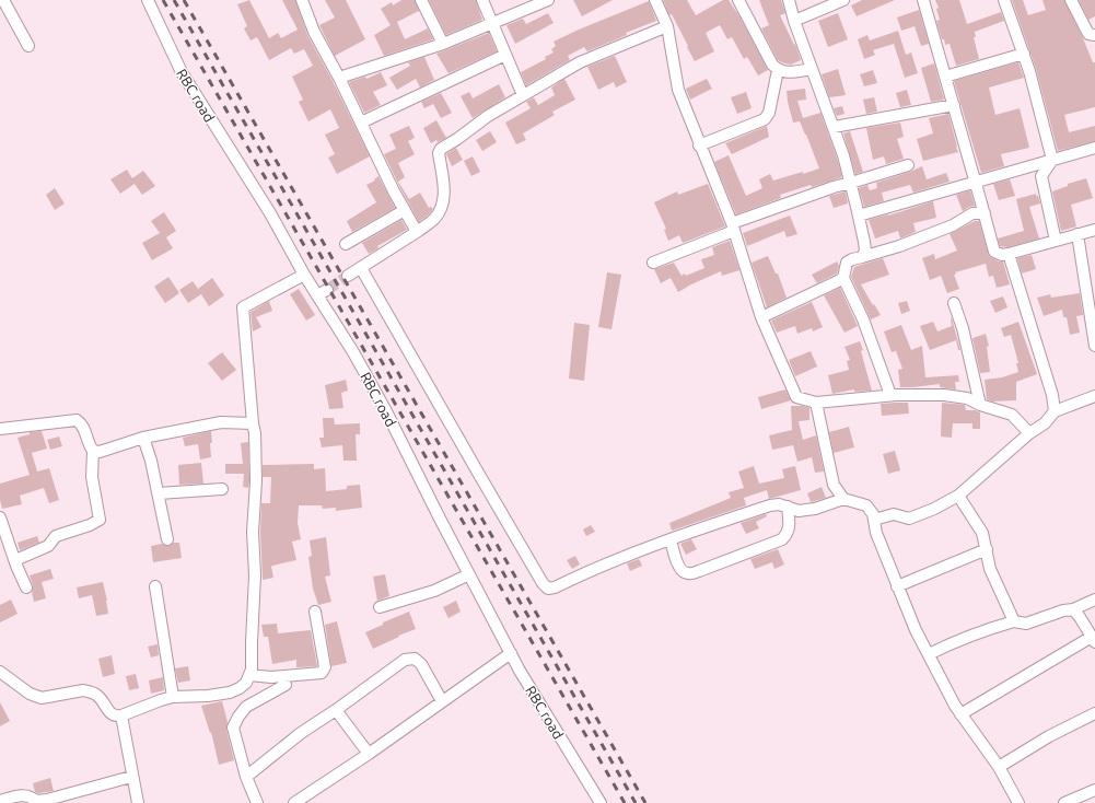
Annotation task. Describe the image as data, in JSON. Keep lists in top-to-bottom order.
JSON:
{
  "streets": {
    "street": ["RBC road"]
  }
}
